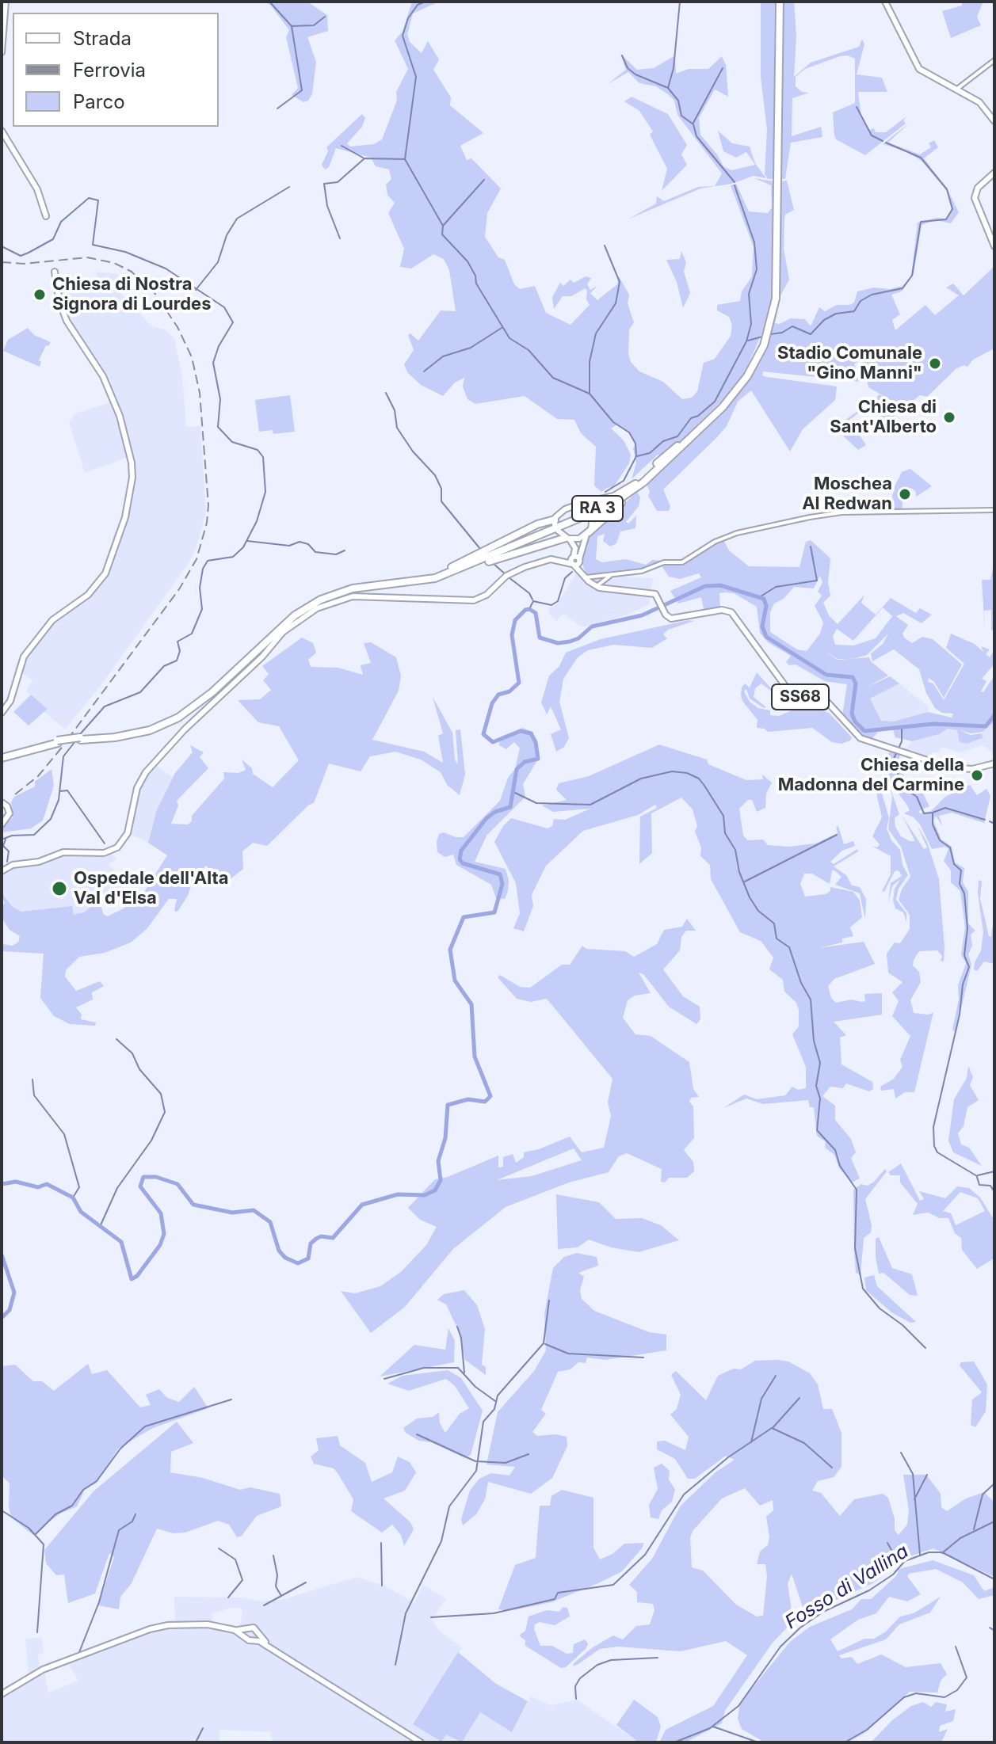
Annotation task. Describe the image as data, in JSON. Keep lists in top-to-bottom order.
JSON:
{
  "streets": {
    "highway": ["RA 3"],
    "main road": ["SS68"]
  },
  "water": ["Fosso di Vallina"],
  "places": [
    "Chiesa di Nostra Signora di Lourdes",
    "Stadio Comunale \"Gino Manni\"",
    "Chiesa di Sant'Alberto",
    "Moschea Al Redwan",
    "Chiesa della Madonna del Carmine",
    "Ospedale dell'Alta Val d'Elsa"
  ],
  "legend": ["Strada", "Ferrovia", "Parco"]
}
